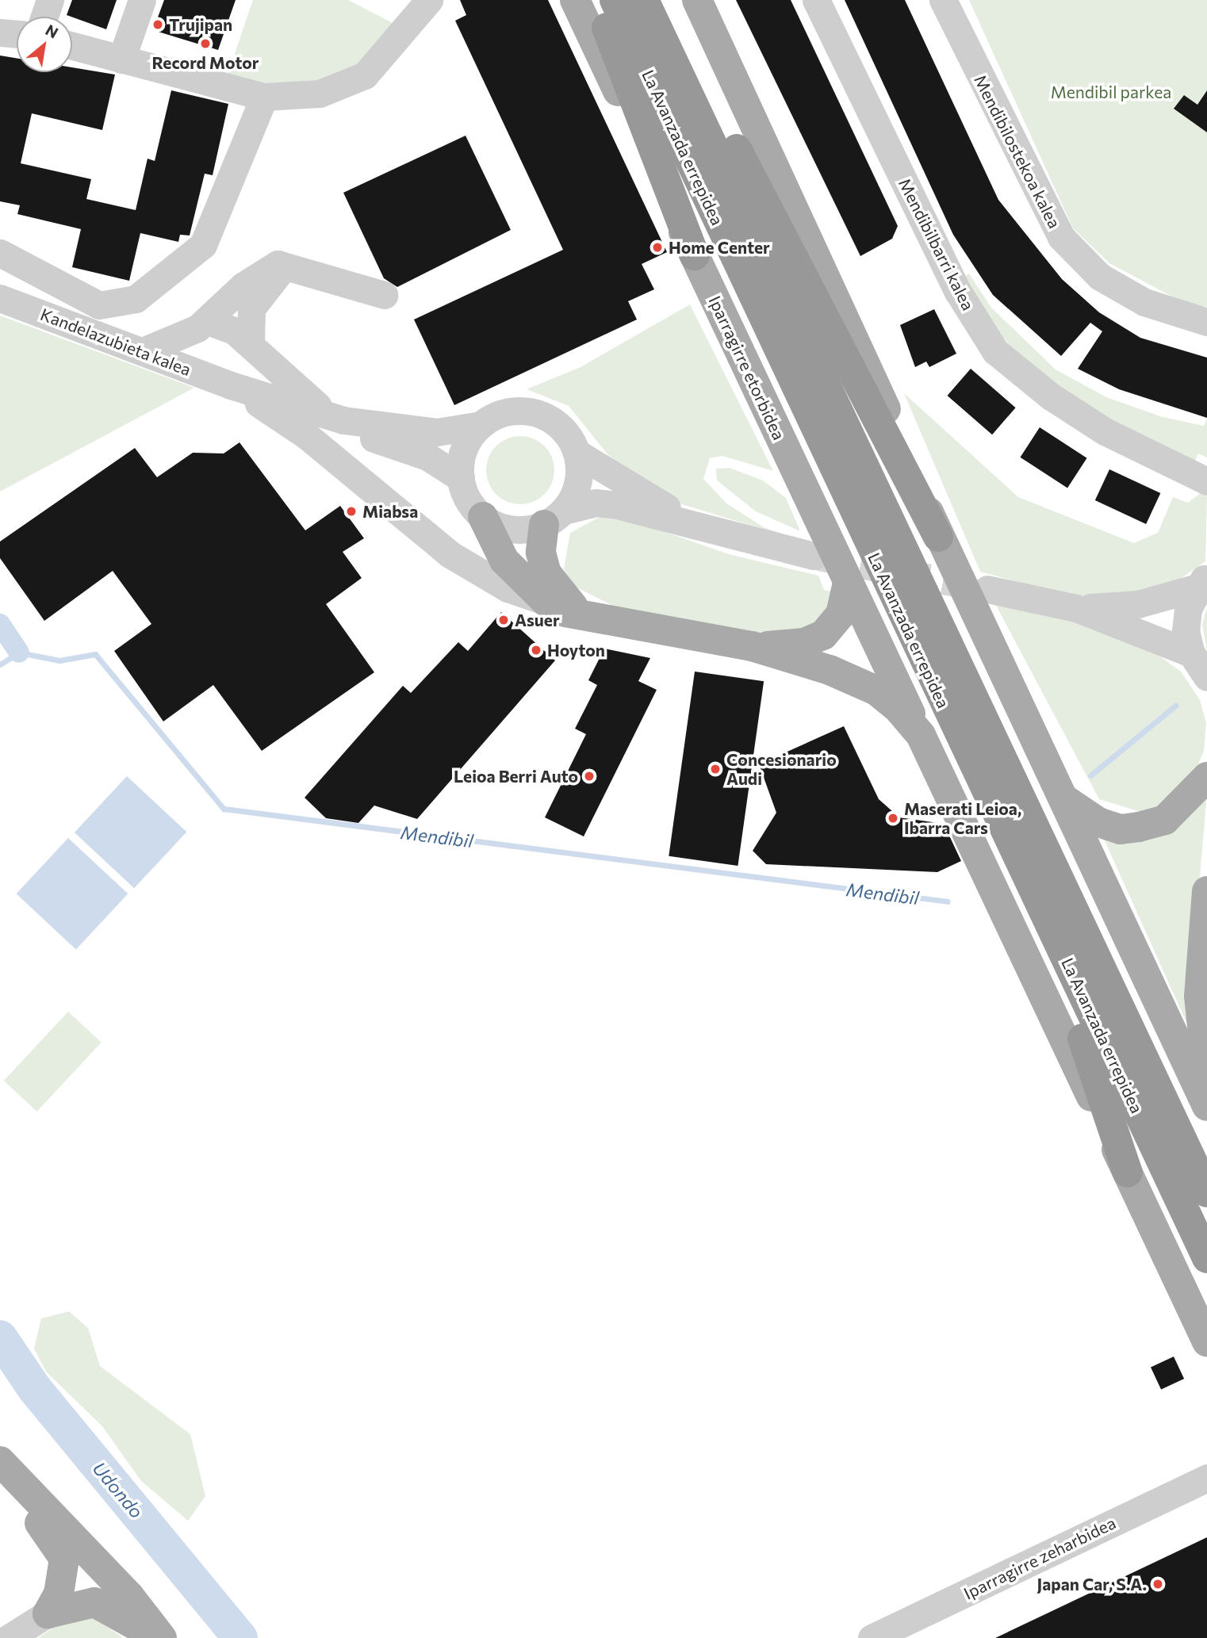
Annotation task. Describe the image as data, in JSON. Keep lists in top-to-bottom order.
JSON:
{
  "streets": {
    "highway": ["La Avanzada errepidea"],
    "main road": ["Iparragirre etorbidea"],
    "street": [
      "Mendibilostekoa kalea",
      "Mendibilbarri kalea",
      "Kandelazubieta kalea",
      "Iparragirre zeharbidea"
    ]
  },
  "water": ["Mendibil", "Udondo"],
  "parks": ["Mendibil parkea"],
  "places": [
    "Trujipan",
    "Record Motor",
    "Home Center",
    "Miabsa",
    "Asuer",
    "Hoyton",
    "Concesionario Audi",
    "Leioa Berri Auto",
    "Maserati Leioa, Ibarra Cars",
    "Japan Car, S.A."
  ],
  "north": "top right"
}
